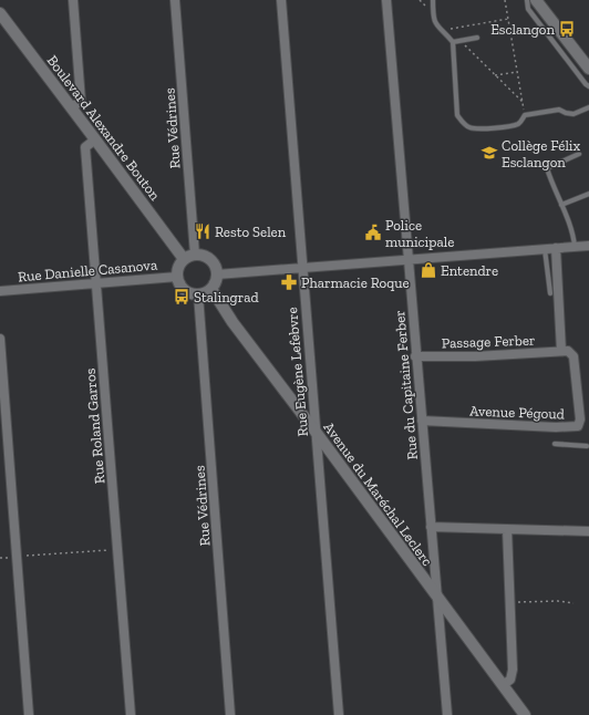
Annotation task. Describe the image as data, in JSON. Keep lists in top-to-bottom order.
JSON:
{
  "streets": {
    "street": [
      "Boulevard Alexandre Bouton",
      "Rue Védrines",
      "Rue Danielle Casanova",
      "Passage Ferber",
      "Rue Eugène Lefebvre",
      "Rue du Capitaine Ferber",
      "Avenue Pégoud",
      "Rue Roland Garros",
      "Avenue du Maréchal Leclerc"
    ]
  },
  "crossings": [
    ["Boulevard Alexandre Bouton", "Rue Védrines"],
    ["Boulevard Alexandre Bouton", "Rue Danielle Casanova"],
    ["Boulevard Alexandre Bouton", "Rue Roland Garros"],
    ["Boulevard Alexandre Bouton", "Avenue du Maréchal Leclerc"],
    ["Rue Védrines", "Rue Danielle Casanova"],
    ["Rue Védrines", "Avenue du Maréchal Leclerc"],
    ["Rue Danielle Casanova", "Rue Roland Garros"],
    ["Rue Danielle Casanova", "Avenue du Maréchal Leclerc"],
    ["Passage Ferber", "Rue du Capitaine Ferber"],
    ["Passage Ferber", "Avenue Pégoud"],
    ["Rue Eugène Lefebvre", "Avenue du Maréchal Leclerc"],
    ["Rue du Capitaine Ferber", "Avenue Pégoud"],
    ["Rue du Capitaine Ferber", "Avenue du Maréchal Leclerc"]
  ],
  "places": {
    "bus stop": ["Esclangon", "Stalingrad"],
    "school or university": ["Collège Félix Esclangon"],
    "restaurant": ["Resto Selen"],
    "public building": ["Police municipale"],
    "shop": ["Entendre"],
    "pharmacy": ["Pharmacie Roque"]
  }
}
